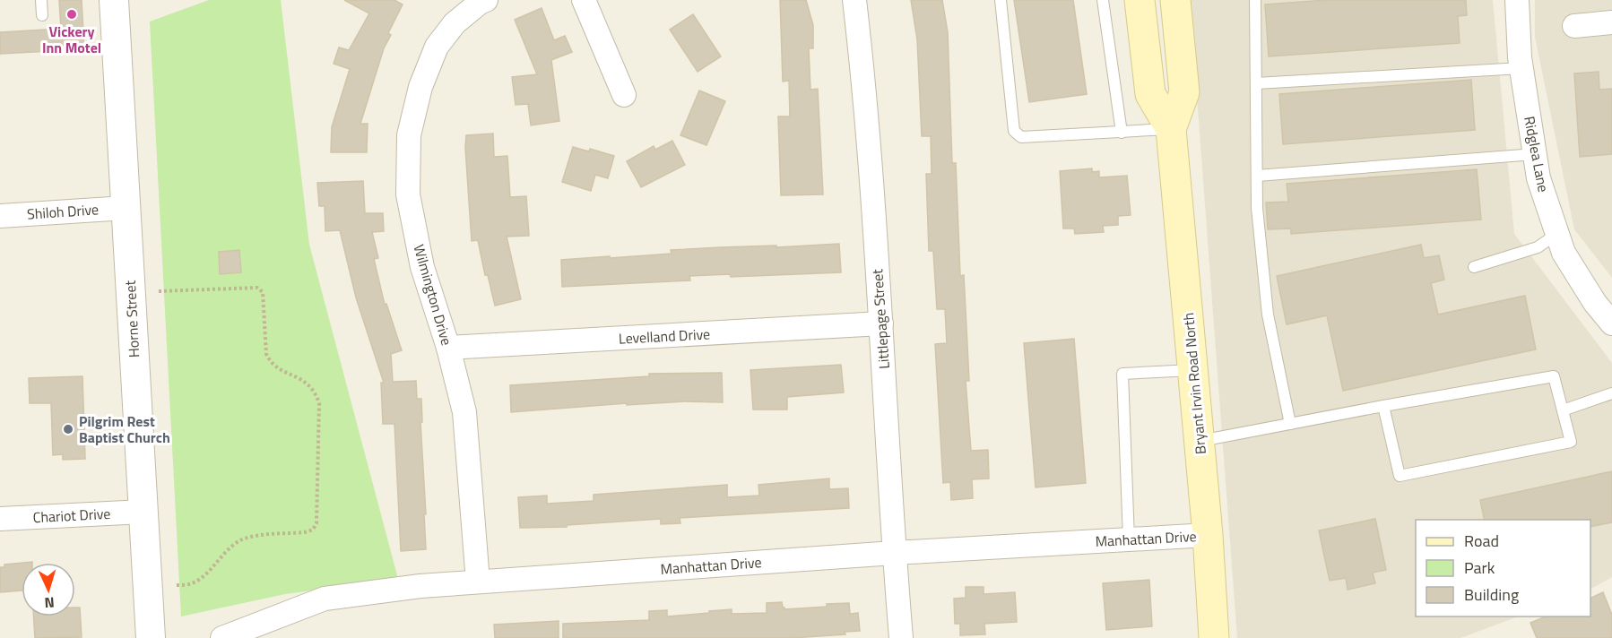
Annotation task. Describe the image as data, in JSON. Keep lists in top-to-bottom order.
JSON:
{
  "streets": {
    "main road": ["Bryant Irvin Road North"],
    "street": [
      "Ridglea Lane",
      "Shiloh Drive",
      "Wilmington Drive",
      "Horne Street",
      "Littlepage Street",
      "Levelland Drive",
      "Chariot Drive",
      "Manhattan Drive"
    ]
  },
  "crossings": [
    ["Shiloh Drive", "Horne Street"],
    ["Wilmington Drive", "Levelland Drive"],
    ["Wilmington Drive", "Manhattan Drive"],
    ["Horne Street", "Chariot Drive"],
    ["Littlepage Street", "Levelland Drive"],
    ["Littlepage Street", "Manhattan Drive"],
    ["Bryant Irvin Road North", "Manhattan Drive"]
  ],
  "places": ["Vickery Inn Motel", "Pilgrim Rest Baptist Church"],
  "legend": ["Road", "Park", "Building"],
  "north": "bottom"
}
